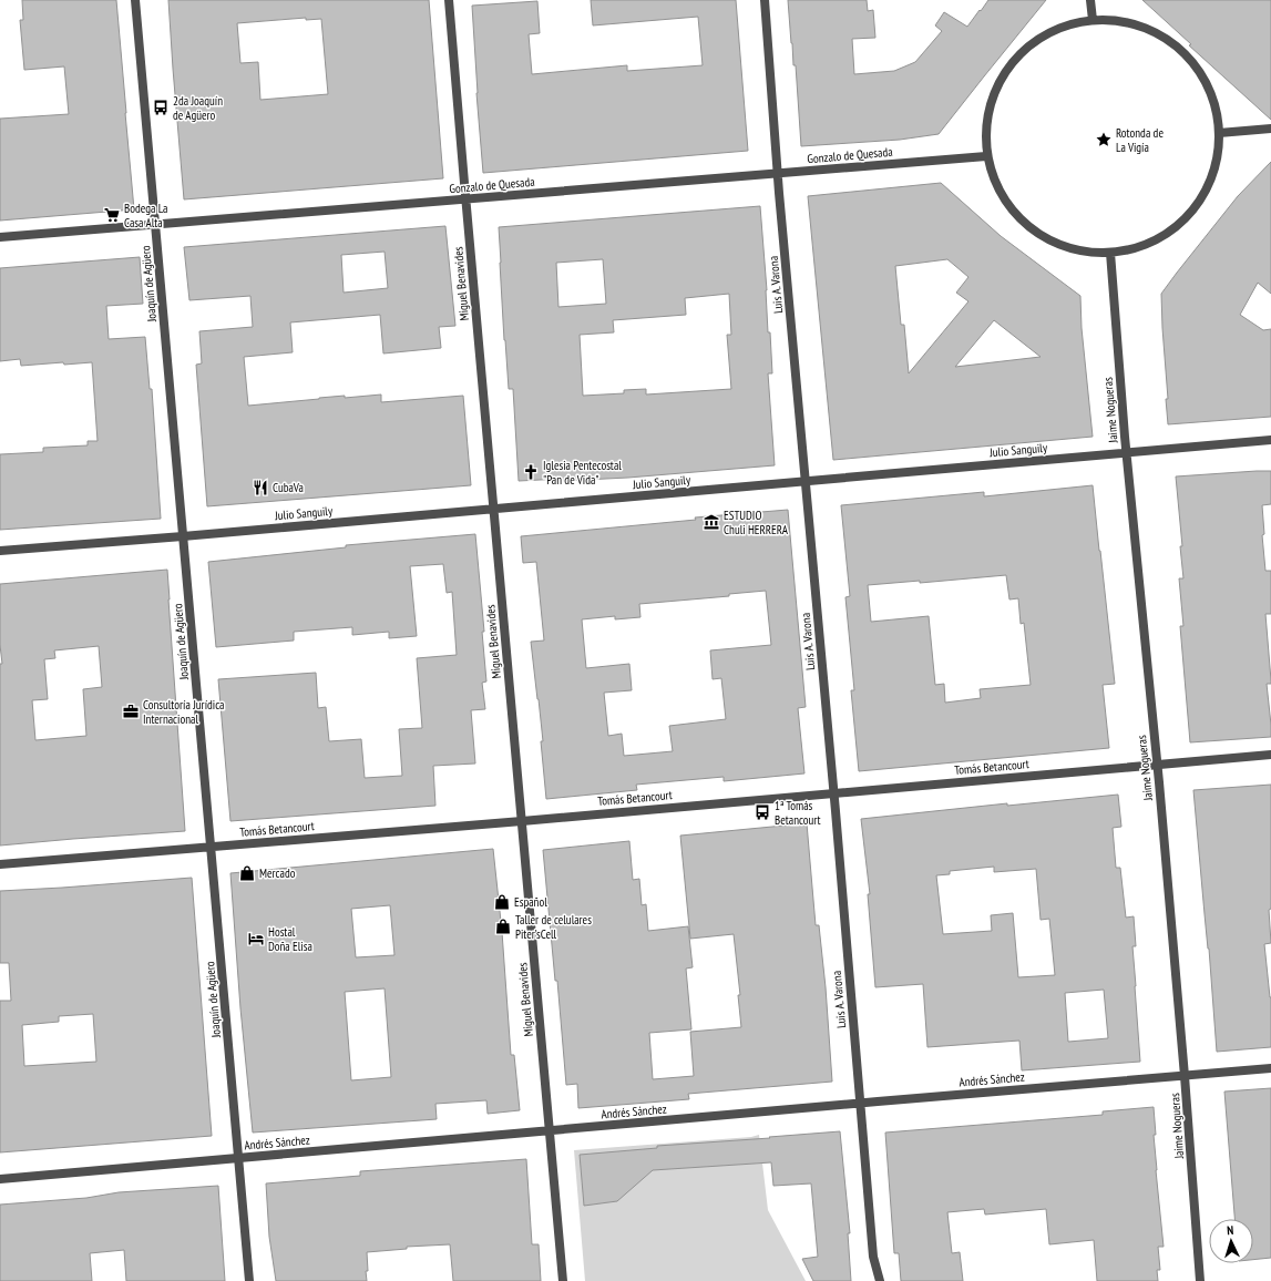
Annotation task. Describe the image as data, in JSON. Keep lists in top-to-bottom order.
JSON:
{
  "streets": {
    "street": [
      "Gonzalo de Quesada",
      "Joaquín de Agüero",
      "Miguel Benavides",
      "Luis A. Varona",
      "Jaime Nogueras",
      "Julio Sanguily",
      "Tomás Betancourt",
      "Andrés Sánchez"
    ]
  },
  "crossings": [
    ["Gonzalo de Quesada", "Joaquín de Agüero"],
    ["Gonzalo de Quesada", "Miguel Benavides"],
    ["Gonzalo de Quesada", "Luis A. Varona"],
    ["Joaquín de Agüero", "Julio Sanguily"],
    ["Joaquín de Agüero", "Tomás Betancourt"],
    ["Joaquín de Agüero", "Andrés Sánchez"],
    ["Miguel Benavides", "Julio Sanguily"],
    ["Miguel Benavides", "Tomás Betancourt"],
    ["Miguel Benavides", "Andrés Sánchez"],
    ["Luis A. Varona", "Julio Sanguily"],
    ["Luis A. Varona", "Tomás Betancourt"],
    ["Luis A. Varona", "Andrés Sánchez"],
    ["Jaime Nogueras", "Julio Sanguily"],
    ["Jaime Nogueras", "Tomás Betancourt"],
    ["Jaime Nogueras", "Andrés Sánchez"]
  ],
  "places": {
    "bus stop": ["2da Joaquín de Agüero", "1ª Tomás Betancourt"],
    "place": ["Rotonda de La Vigía"],
    "supermarket": ["Bodega La Casa Alta"],
    "church": ["Iglesia Pentecostal \"Pan de Vida\""],
    "restaurant": ["CubaVa"],
    "museum": ["ESTUDIO Chuli HERRERA"],
    "office": ["Consultoría Jurídica Internacional"],
    "shop": ["Mercado", "Español", "Taller de celulares Piter’sCell"],
    "hotel": ["Hostal Doña Elisa"]
  },
  "north": "top"
}
